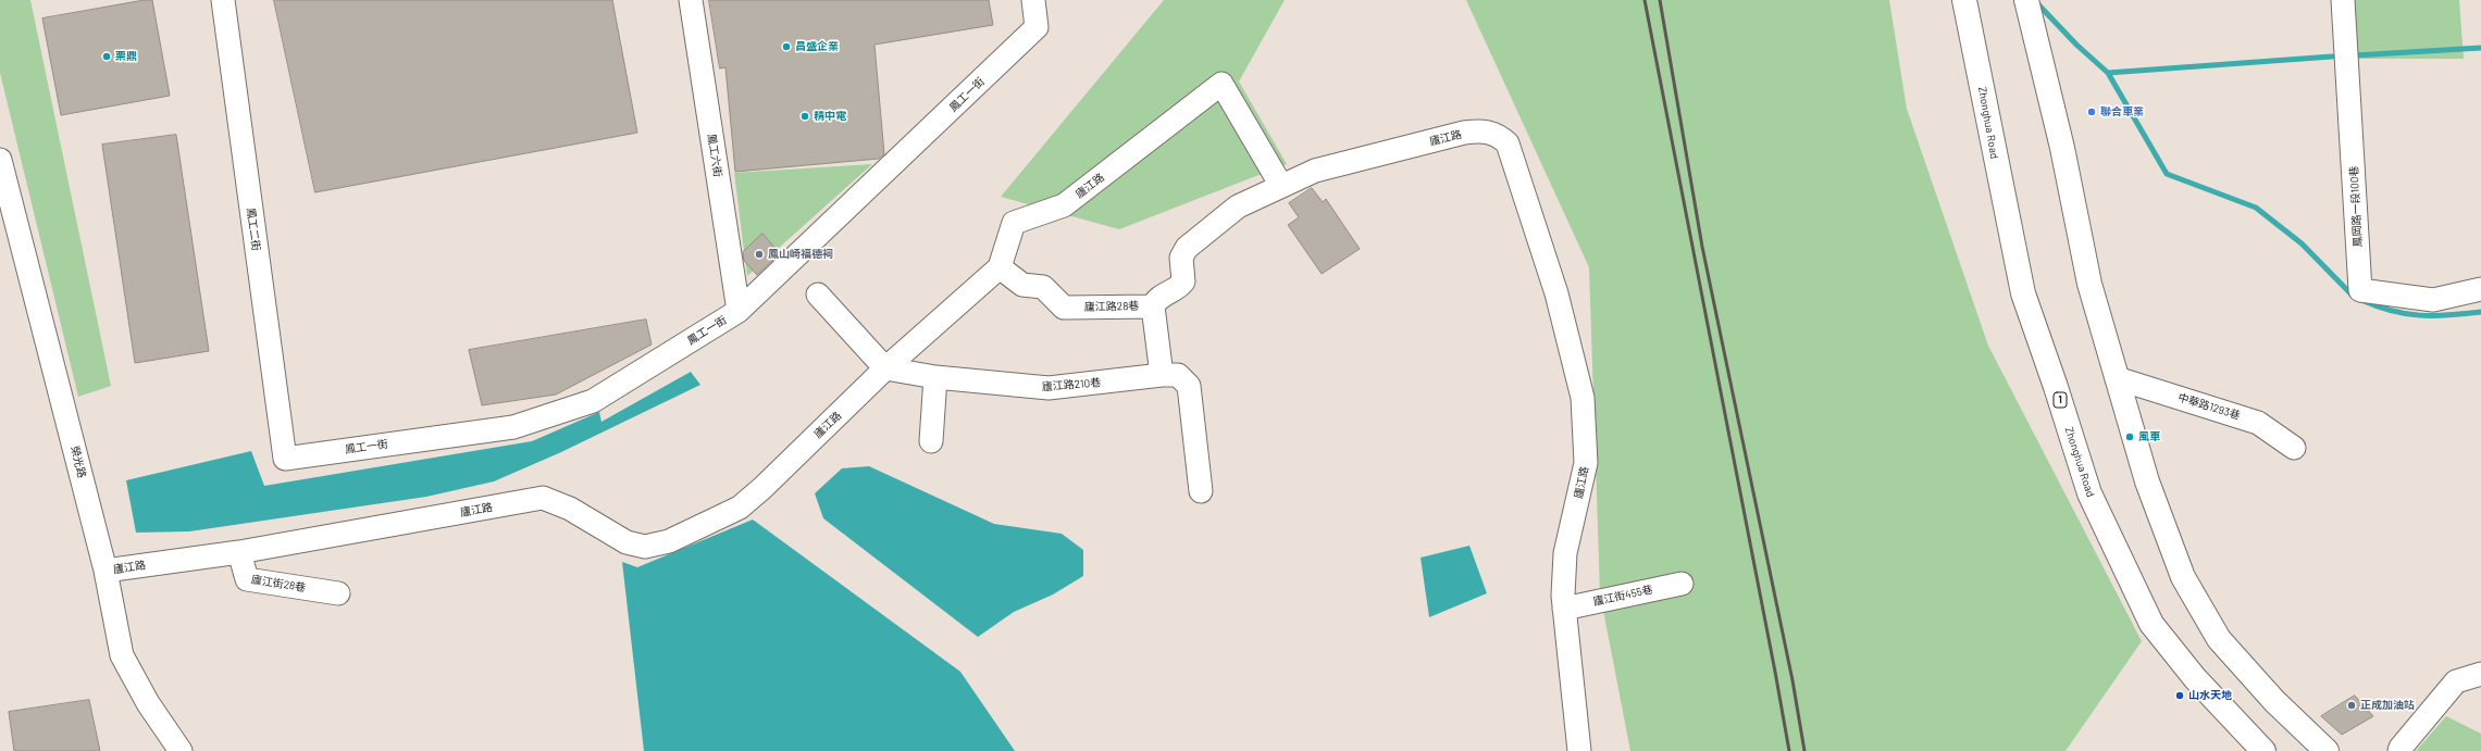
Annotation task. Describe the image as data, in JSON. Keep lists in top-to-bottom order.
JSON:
{
  "streets": {
    "main road": ["Zhonghua Road", "1"],
    "street": [
      "鳳工一街",
      "廬江路",
      "鳳工六街",
      "鳳岡路一段100巷",
      "鳳工二街",
      "廬江路28巷",
      "廬江路210巷",
      "中華路1293巷",
      "榮光路",
      "廬江街28巷",
      "廬江街455巷"
    ]
  },
  "crossings": [
    ["鳳工一街", "鳳工六街"],
    ["鳳工一街", "鳳工二街"],
    ["廬江路", "廬江路28巷"],
    ["廬江路", "廬江路210巷"],
    ["廬江路", "榮光路"],
    ["廬江路", "廬江街28巷"],
    ["廬江路", "廬江街455巷"]
  ],
  "places": [
    "昌盛企業",
    "栗鼎",
    "聯合車業",
    "精中電",
    "鳳山崎福德祠",
    "風車",
    "山水天地",
    "正成加油站"
  ]
}
